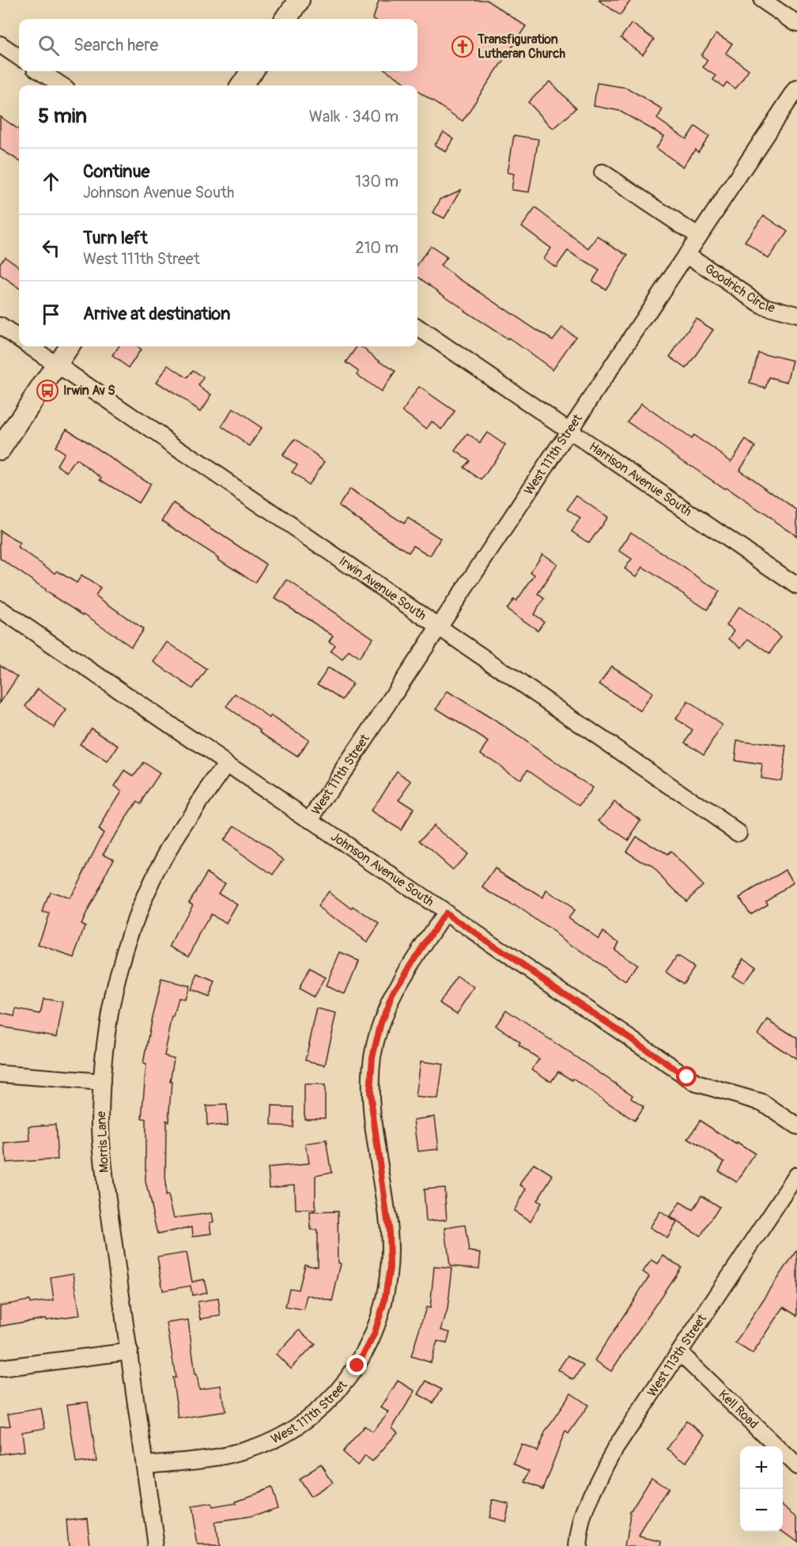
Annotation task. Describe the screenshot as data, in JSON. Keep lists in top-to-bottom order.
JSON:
{
  "streets": {
    "street": [
      "Goodrich Circle",
      "West 111th Street",
      "Harrison Avenue South",
      "Irwin Avenue South",
      "Johnson Avenue South",
      "Morris Lane",
      "West 113th Street",
      "Kell Road"
    ]
  },
  "crossings": [
    ["Goodrich Circle", "West 111th Street"],
    ["West 111th Street", "Harrison Avenue South"],
    ["West 111th Street", "Irwin Avenue South"],
    ["West 111th Street", "Johnson Avenue South"],
    ["West 111th Street", "Morris Lane"],
    ["Johnson Avenue South", "Morris Lane"],
    ["West 113th Street", "Kell Road"]
  ],
  "places": {
    "church": ["Transfiguration Lutheran Church"],
    "bus stop": ["Irwin Av S"]
  },
  "page": {
    "search": "Search here",
    "heading": ["5 min", "Walk · 340 m"],
    "list": [
      ["Continue", "Johnson Avenue South", "130 m"],
      ["Turn left", "West 111th Street", "210 m"],
      "Arrive at destination"
    ],
    "map_buttons": ["+", "−"]
  }
}
